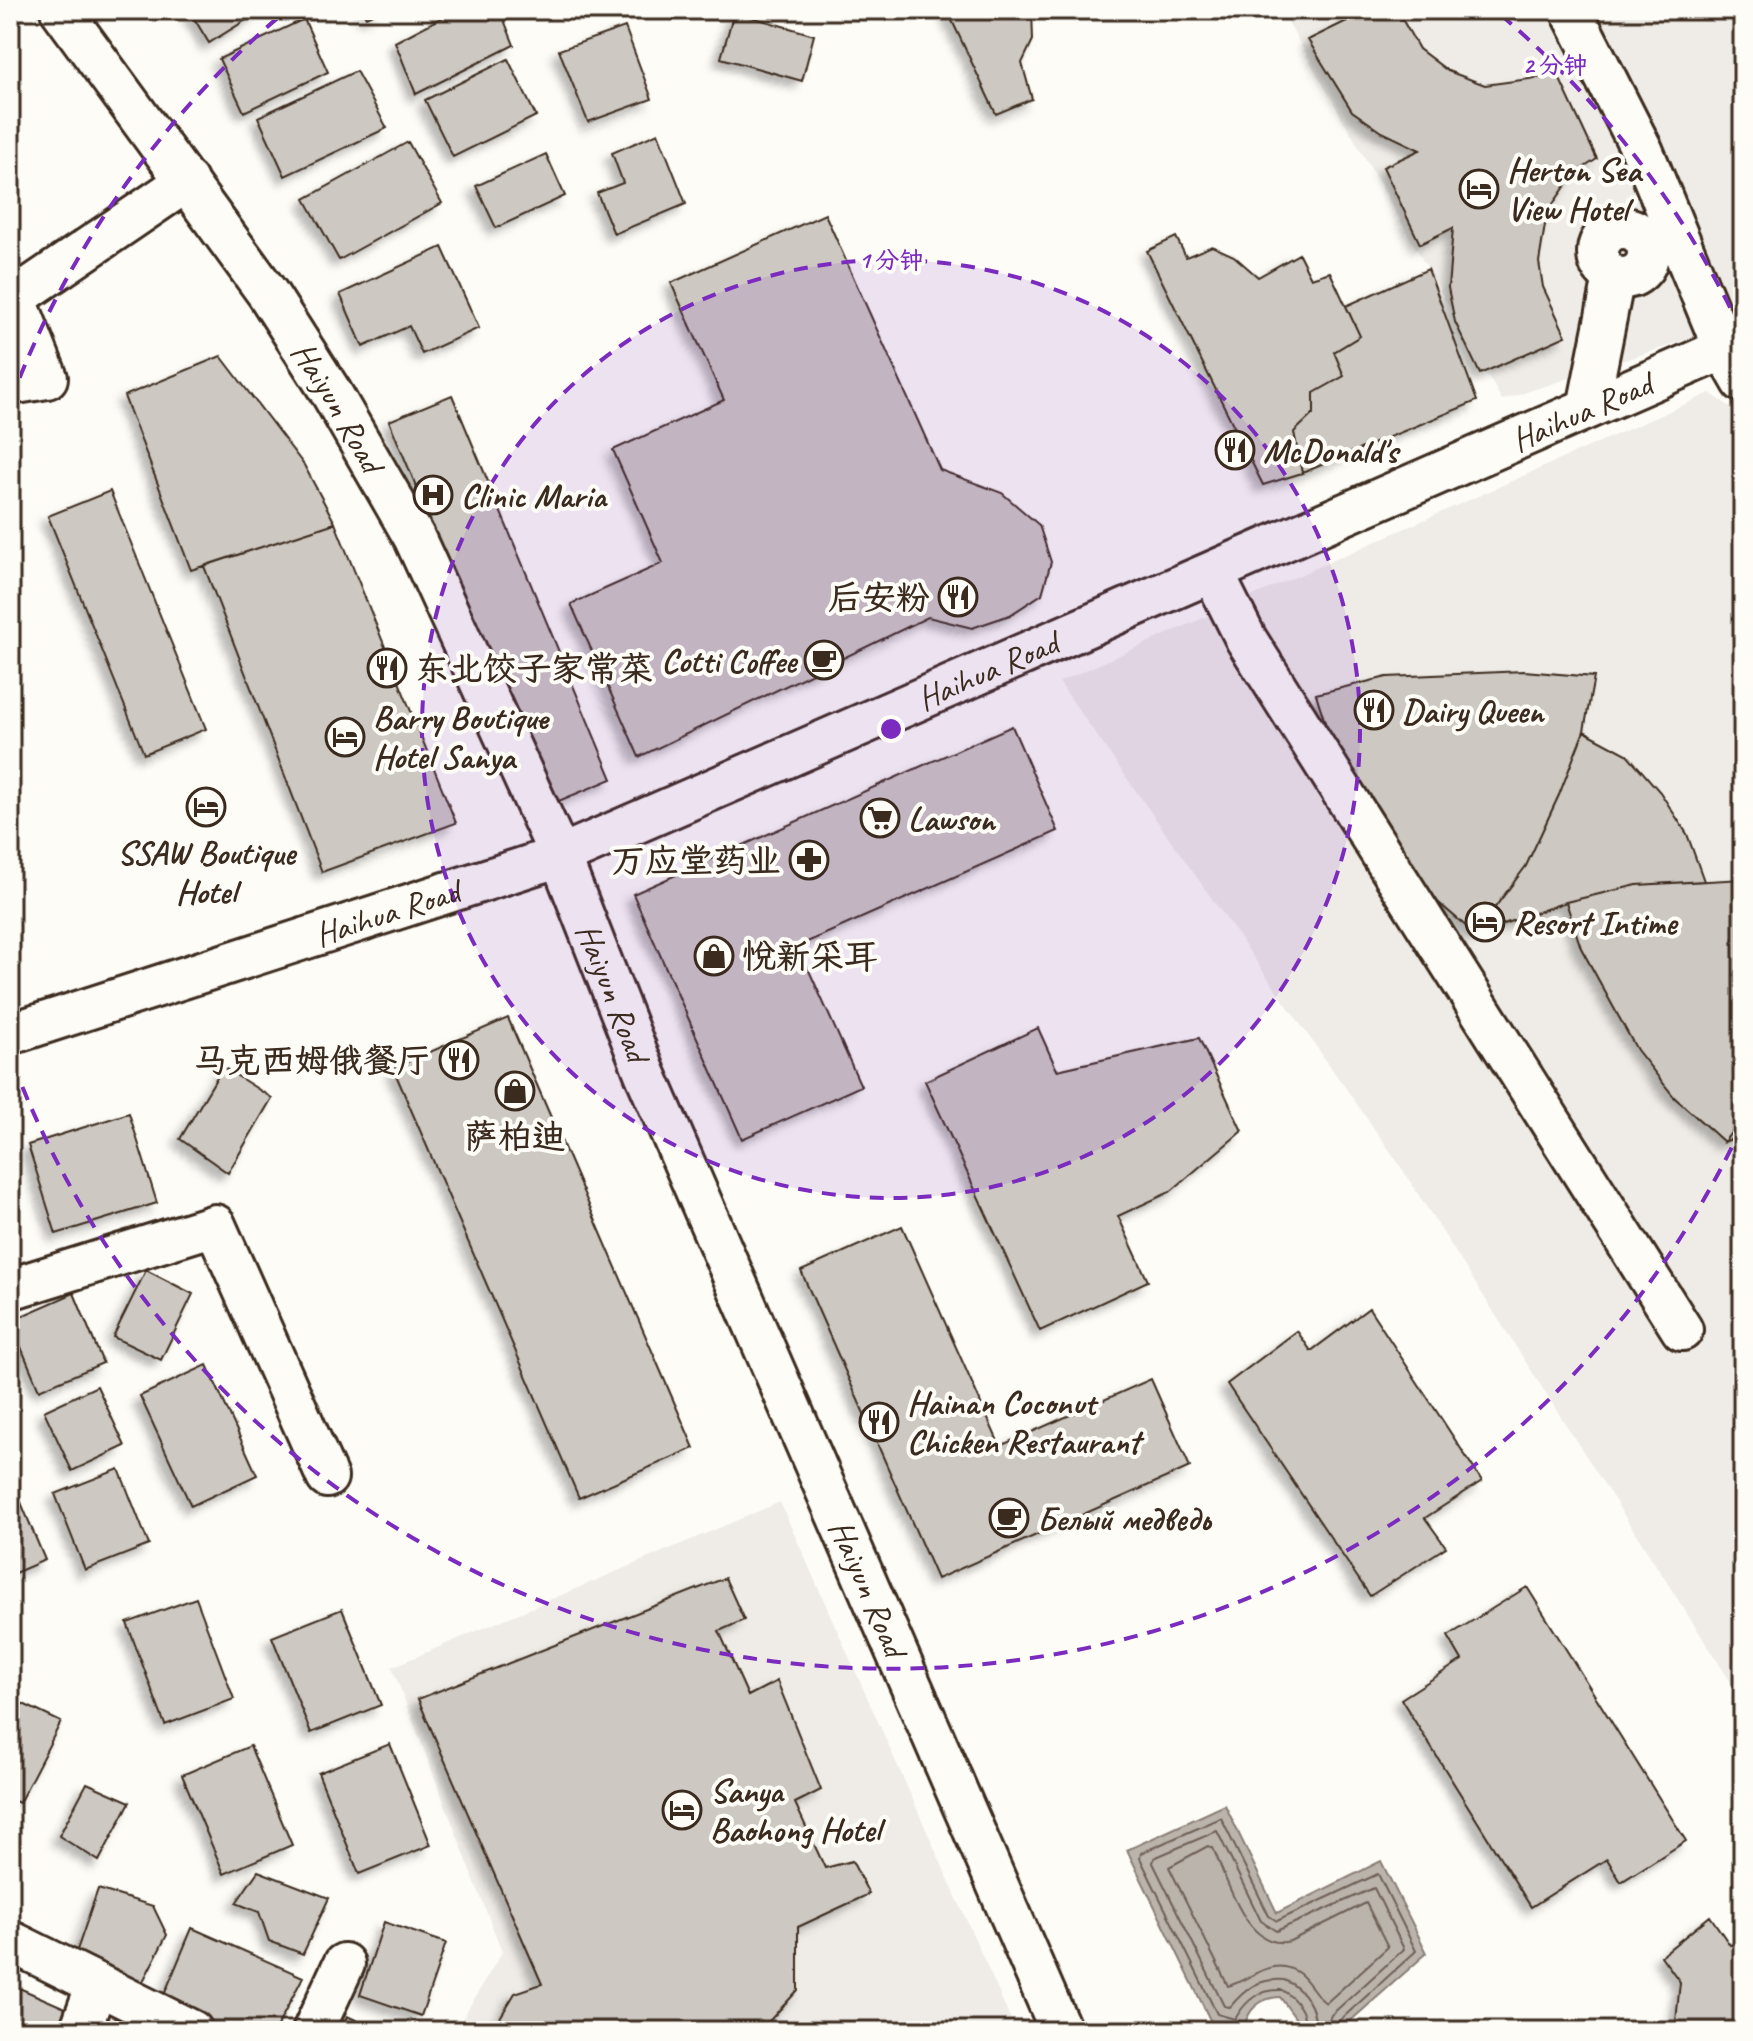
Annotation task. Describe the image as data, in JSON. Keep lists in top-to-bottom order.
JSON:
{
  "streets": {
    "street": ["Haiyun Road", "Haihua Road"]
  },
  "crossings": [
    ["Haiyun Road", "Haihua Road"]
  ],
  "places": {
    "hotel": [
      "Herton Sea View Hotel",
      "Barry Boutique Hotel Sanya",
      "SSAW Boutique Hotel",
      "Resort Intime",
      "Sanya Baohong Hotel"
    ],
    "restaurant": [
      "McDonald's",
      "后安粉",
      "东北饺子家常菜",
      "Dairy Queen",
      "马克西姆俄餐厅",
      "Hainan Coconut Chicken Restaurant"
    ],
    "hospital": ["Clinic Maria"],
    "cafe": ["Cotti Coffee", "Белый медведь"],
    "supermarket": ["Lawson"],
    "pharmacy": ["万应堂药业"],
    "shop": ["悦新采耳", "萨柏迪"]
  },
  "rings": ["2 分钟", "1 分钟"]
}
